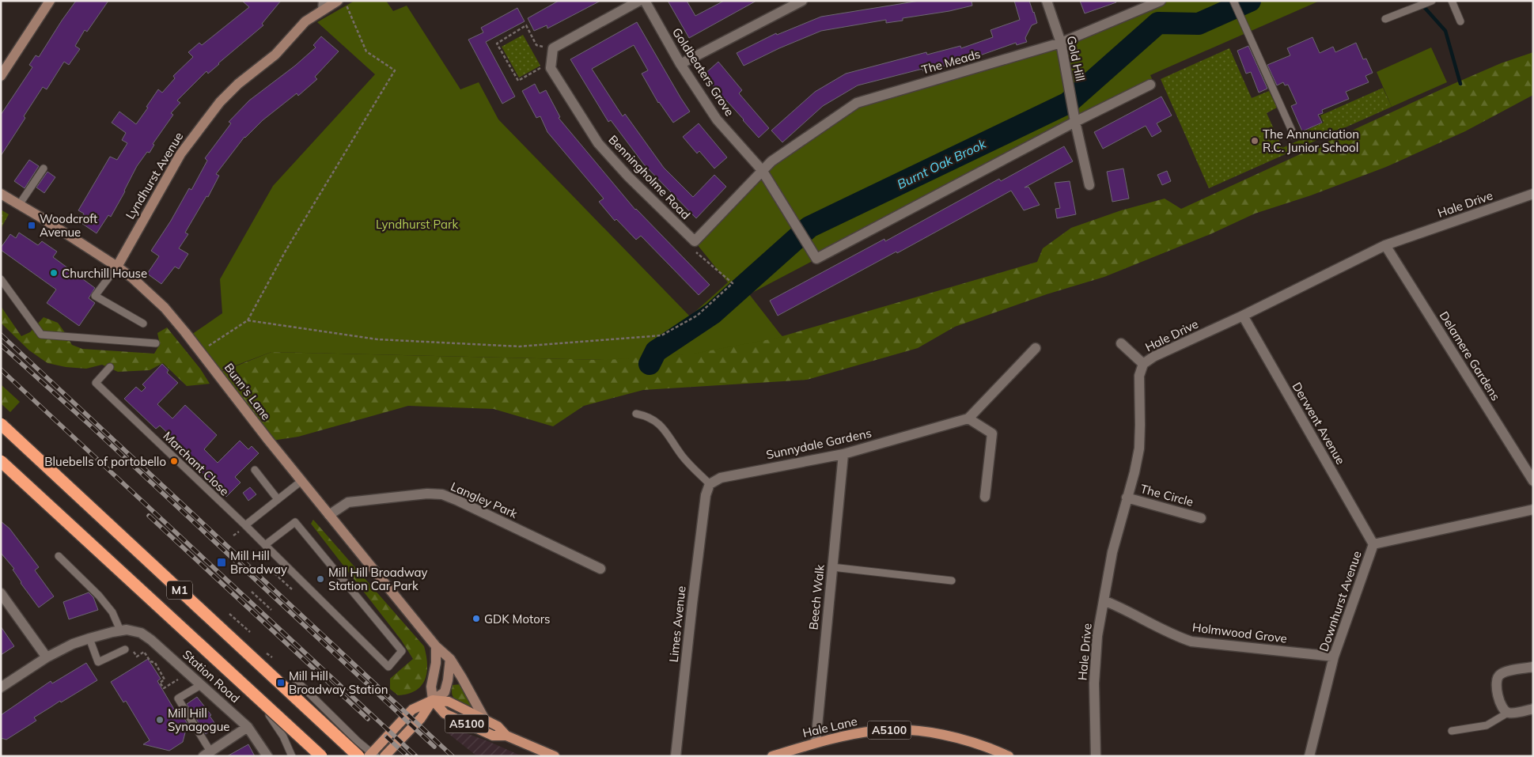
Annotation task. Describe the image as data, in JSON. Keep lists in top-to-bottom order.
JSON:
{
  "streets": {
    "highway": ["M1"],
    "main road": ["A5100", "Hale Lane"],
    "street": [
      "Gold Hill",
      "The Meads",
      "Goldbeaters Grove",
      "Lyndhurst Avenue",
      "Benningholme Road",
      "Hale Drive",
      "Delamere Gardens",
      "Bunn's Lane",
      "Derwent Avenue",
      "Sunnydale Gardens",
      "The Circle",
      "Langley Park",
      "Beech Walk",
      "Downhurst Avenue",
      "Limes Avenue",
      "Holmwood Grove",
      "Station Road"
    ],
    "lane": ["Marchant Close"]
  },
  "crossings": [
    ["Gold Hill", "The Meads"],
    ["The Meads", "Goldbeaters Grove"],
    ["The Meads", "Benningholme Road"],
    ["Lyndhurst Avenue", "Bunn's Lane"],
    ["Hale Drive", "Delamere Gardens"],
    ["Hale Drive", "Derwent Avenue"],
    ["Hale Drive", "The Circle"],
    ["Hale Drive", "Holmwood Grove"],
    ["Bunn's Lane", "Langley Park"],
    ["Bunn's Lane", "A5100"],
    ["Derwent Avenue", "Downhurst Avenue"],
    ["Sunnydale Gardens", "Beech Walk"],
    ["Sunnydale Gardens", "Limes Avenue"],
    ["Beech Walk", "Hale Lane"],
    ["Downhurst Avenue", "Holmwood Grove"]
  ],
  "water": ["Burnt Oak Brook"],
  "parks": ["Lyndhurst Park"],
  "places": {
    "other": [
      "The Annunciation R.C. Junior School",
      "Churchill House",
      "Bluebells of portobello",
      "Mill Hill Broadway Station Car Park",
      "GDK Motors",
      "Mill Hill Synagogue"
    ],
    "transit": ["Woodcroft Avenue", "Mill Hill Broadway", "Mill Hill Broadway Station"]
  }
}
